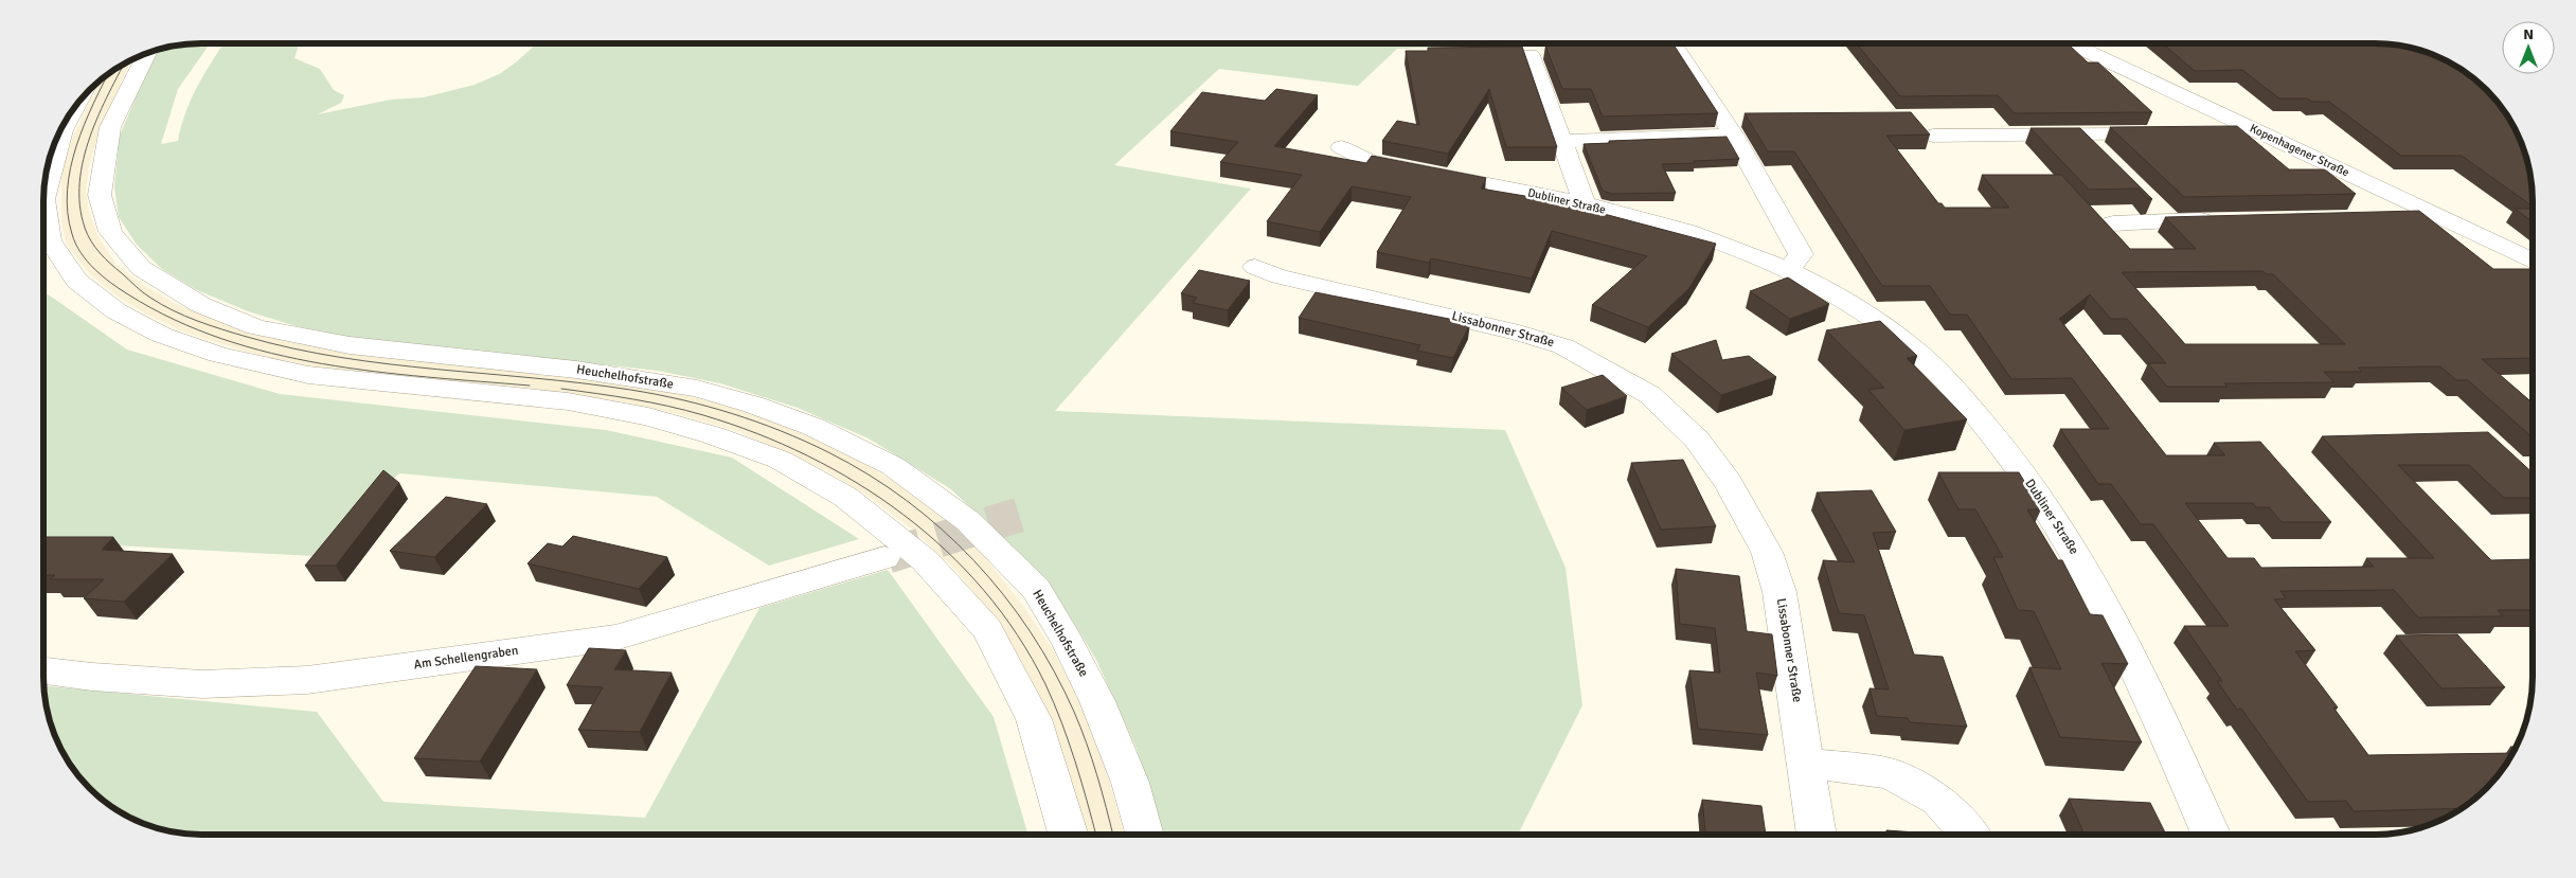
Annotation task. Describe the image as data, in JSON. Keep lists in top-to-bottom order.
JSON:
{
  "streets": {
    "street": [
      "Kopenhagener Straße",
      "Dubliner Straße",
      "Lissabonner Straße",
      "Heuchelhofstraße",
      "Am Schellengraben"
    ]
  },
  "north": "top"
}
